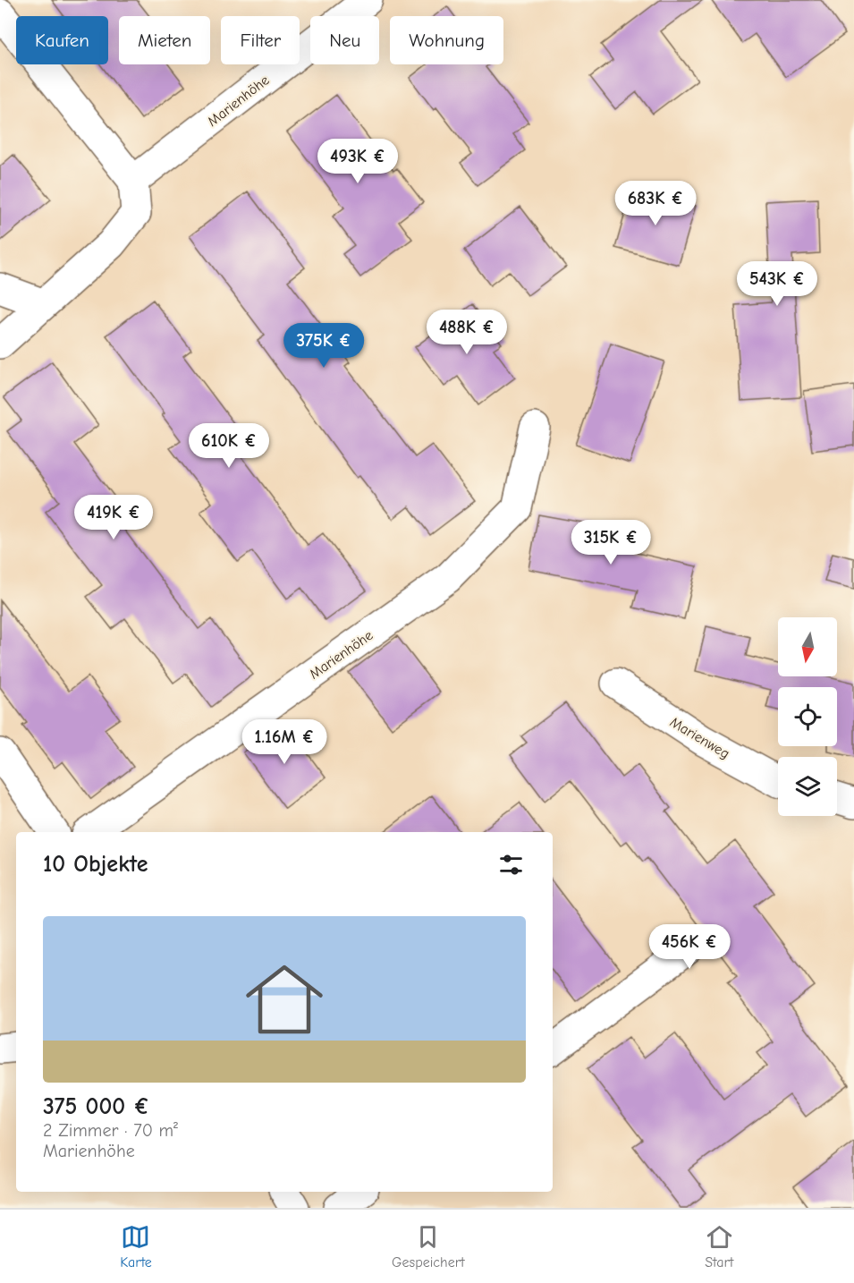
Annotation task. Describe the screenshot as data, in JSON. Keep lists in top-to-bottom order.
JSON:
{
  "streets": {
    "street": ["Marienhöhe", "Marienweg"]
  },
  "north": "bottom",
  "page": {
    "chip": [
      "Kaufen",
      "Mieten",
      "Filter",
      "Neu",
      "Wohnung"
    ],
    "price": [
      "493K €",
      "683K €",
      "543K €",
      "488K €",
      "375K €",
      "610K €",
      "419K €",
      "315K €",
      "1.16M €",
      "456K €"
    ],
    "heading": "10 Objekte",
    "list": [
      {
        "name": "375 000 €",
        "note": "2 Zimmer · 70 m² · Marienhöhe"
      }
    ],
    "tabs": ["Karte", "Gespeichert", "Start"]
  }
}
